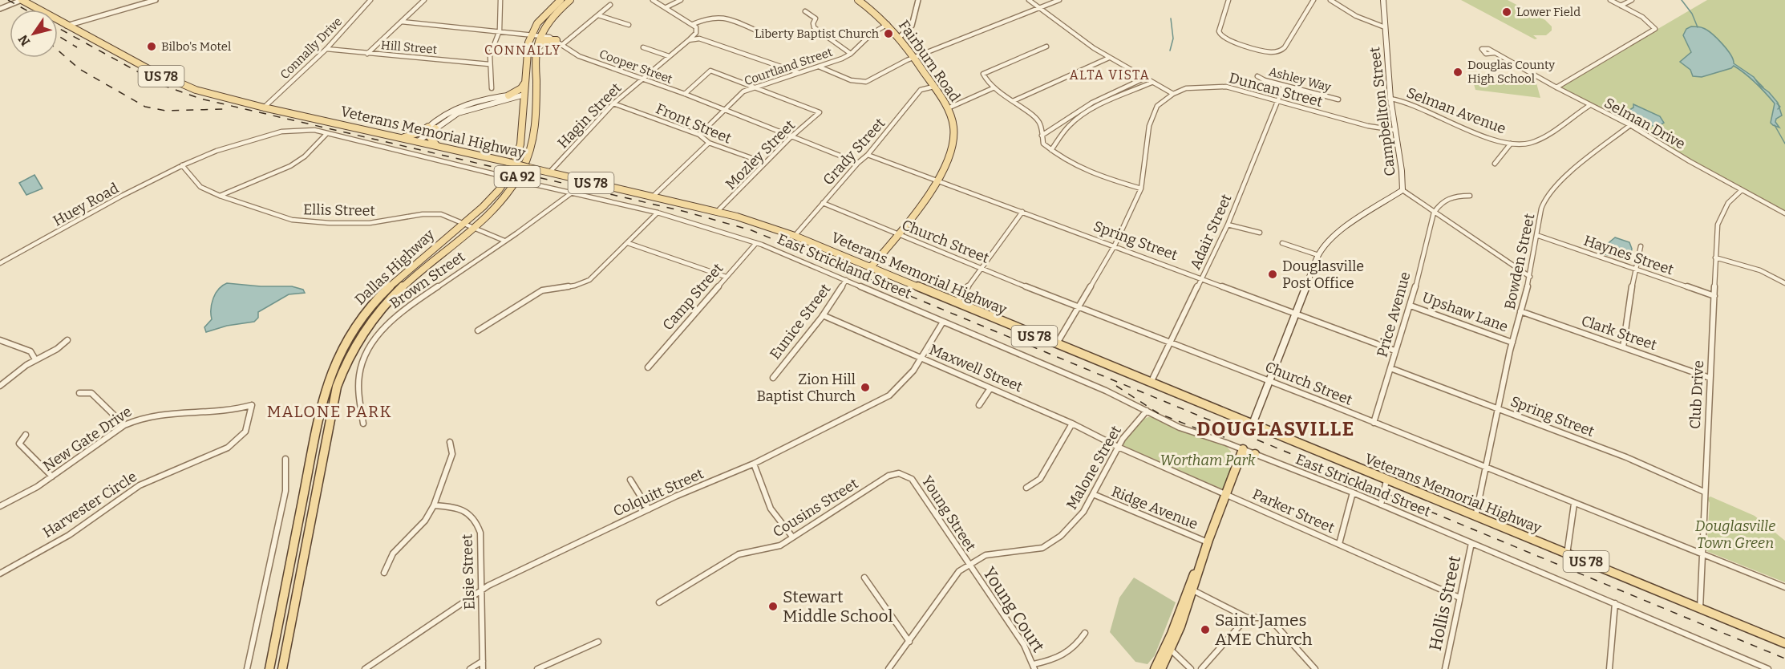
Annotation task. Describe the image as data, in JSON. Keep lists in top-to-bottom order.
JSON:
{
  "streets": {
    "main road": [
      "Fairburn Road",
      "US 78",
      "Campbellton Street",
      "Veterans Memorial Highway",
      "GA 92",
      "Dallas Highway"
    ],
    "street": [
      "Hill Street",
      "Connally Drive",
      "Cooper Street",
      "Courtland Street",
      "Ashley Way",
      "Duncan Street",
      "Selman Avenue",
      "Hagin Street",
      "Front Street",
      "Selman Drive",
      "Grady Street",
      "Mozley Street",
      "Huey Road",
      "Ellis Street",
      "Adair Street",
      "Spring Street",
      "Church Street",
      "Haynes Street",
      "Bowden Street",
      "East Strickland Street",
      "Brown Street",
      "Camp Street",
      "Upshaw Lane",
      "Price Avenue",
      "Eunice Street",
      "Clark Street",
      "Maxwell Street",
      "Club Drive",
      "New Gate Drive",
      "Malone Street",
      "Colquitt Street",
      "Harvester Circle",
      "Cousins Street",
      "Ridge Avenue",
      "Parker Street",
      "Young Street",
      "Elsie Street",
      "Hollis Street",
      "Young Court"
    ]
  },
  "crossings": [
    ["Hill Street", "Connally Drive"],
    ["Connally Drive", "Veterans Memorial Highway"],
    ["Fairburn Road", "Courtland Street"],
    ["Fairburn Road", "Veterans Memorial Highway"],
    ["Fairburn Road", "Grady Street"],
    ["Fairburn Road", "Spring Street"],
    ["Fairburn Road", "Church Street"],
    ["Cooper Street", "Courtland Street"],
    ["Cooper Street", "Hagin Street"],
    ["Cooper Street", "Grady Street"],
    ["Cooper Street", "Mozley Street"],
    ["Cooper Street", "Dallas Highway"],
    ["Courtland Street", "Front Street"],
    ["Courtland Street", "Mozley Street"],
    ["Ashley Way", "Adair Street"],
    ["Duncan Street", "Campbellton Street"],
    ["Duncan Street", "Veterans Memorial Highway"],
    ["Duncan Street", "Adair Street"],
    ["Duncan Street", "Spring Street"],
    ["Duncan Street", "Church Street"],
    ["Selman Avenue", "Campbellton Street"],
    ["Selman Avenue", "Selman Drive"],
    ["Campbellton Street", "Veterans Memorial Highway"],
    ["Campbellton Street", "Spring Street"],
    ["Campbellton Street", "Church Street"],
    ["Hagin Street", "Front Street"],
    ["Hagin Street", "Veterans Memorial Highway"],
    ["Front Street", "Mozley Street"],
    ["Selman Drive", "Bowden Street"],
    ["Selman Drive", "Club Drive"],
    ["Veterans Memorial Highway", "Grady Street"],
    ["Veterans Memorial Highway", "Mozley Street"],
    ["Veterans Memorial Highway", "Adair Street"],
    ["Veterans Memorial Highway", "Bowden Street"],
    ["Veterans Memorial Highway", "Club Drive"],
    ["Grady Street", "Spring Street"],
    ["Grady Street", "Church Street"],
    ["Huey Road", "Ellis Street"],
    ["Huey Road", "East Strickland Street"],
    ["Ellis Street", "East Strickland Street"],
    ["Ellis Street", "Dallas Highway"],
    ["Ellis Street", "Brown Street"],
    ["Adair Street", "Spring Street"],
    ["Adair Street", "Church Street"],
    ["Spring Street", "Bowden Street"],
    ["Spring Street", "Price Avenue"],
    ["Spring Street", "Club Drive"],
    ["Church Street", "Bowden Street"],
    ["Church Street", "Price Avenue"],
    ["Church Street", "Club Drive"],
    ["Haynes Street", "Bowden Street"],
    ["Haynes Street", "Club Drive"],
    ["Bowden Street", "Upshaw Lane"],
    ["Bowden Street", "Clark Street"],
    ["East Strickland Street", "Brown Street"],
    ["East Strickland Street", "Camp Street"],
    ["East Strickland Street", "Eunice Street"],
    ["East Strickland Street", "Malone Street"],
    ["East Strickland Street", "Colquitt Street"],
    ["East Strickland Street", "Hollis Street"],
    ["Upshaw Lane", "Price Avenue"],
    ["Eunice Street", "Maxwell Street"],
    ["Clark Street", "Club Drive"],
    ["Maxwell Street", "Malone Street"],
    ["Maxwell Street", "Colquitt Street"],
    ["Maxwell Street", "Parker Street"],
    ["New Gate Drive", "Harvester Circle"],
    ["Malone Street", "Ridge Avenue"],
    ["Malone Street", "Parker Street"],
    ["Malone Street", "Young Street"],
    ["Malone Street", "Young Court"],
    ["Colquitt Street", "Elsie Street"],
    ["Cousins Street", "Young Street"],
    ["Parker Street", "Hollis Street"],
    ["Young Street", "Young Court"]
  ],
  "districts": [
    "CONNALLY",
    "ALTA VISTA",
    "MALONE PARK",
    "DOUGLASVILLE"
  ],
  "parks": ["Wortham Park", "Douglasville Town Green"],
  "places": [
    "Lower Field",
    "Liberty Baptist Church",
    "Bilbo's Motel",
    "Douglas County High School",
    "Douglasville Post Office",
    "Zion Hill Baptist Church",
    "Stewart Middle School",
    "Saint James AME Church"
  ],
  "north": "bottom left"
}
